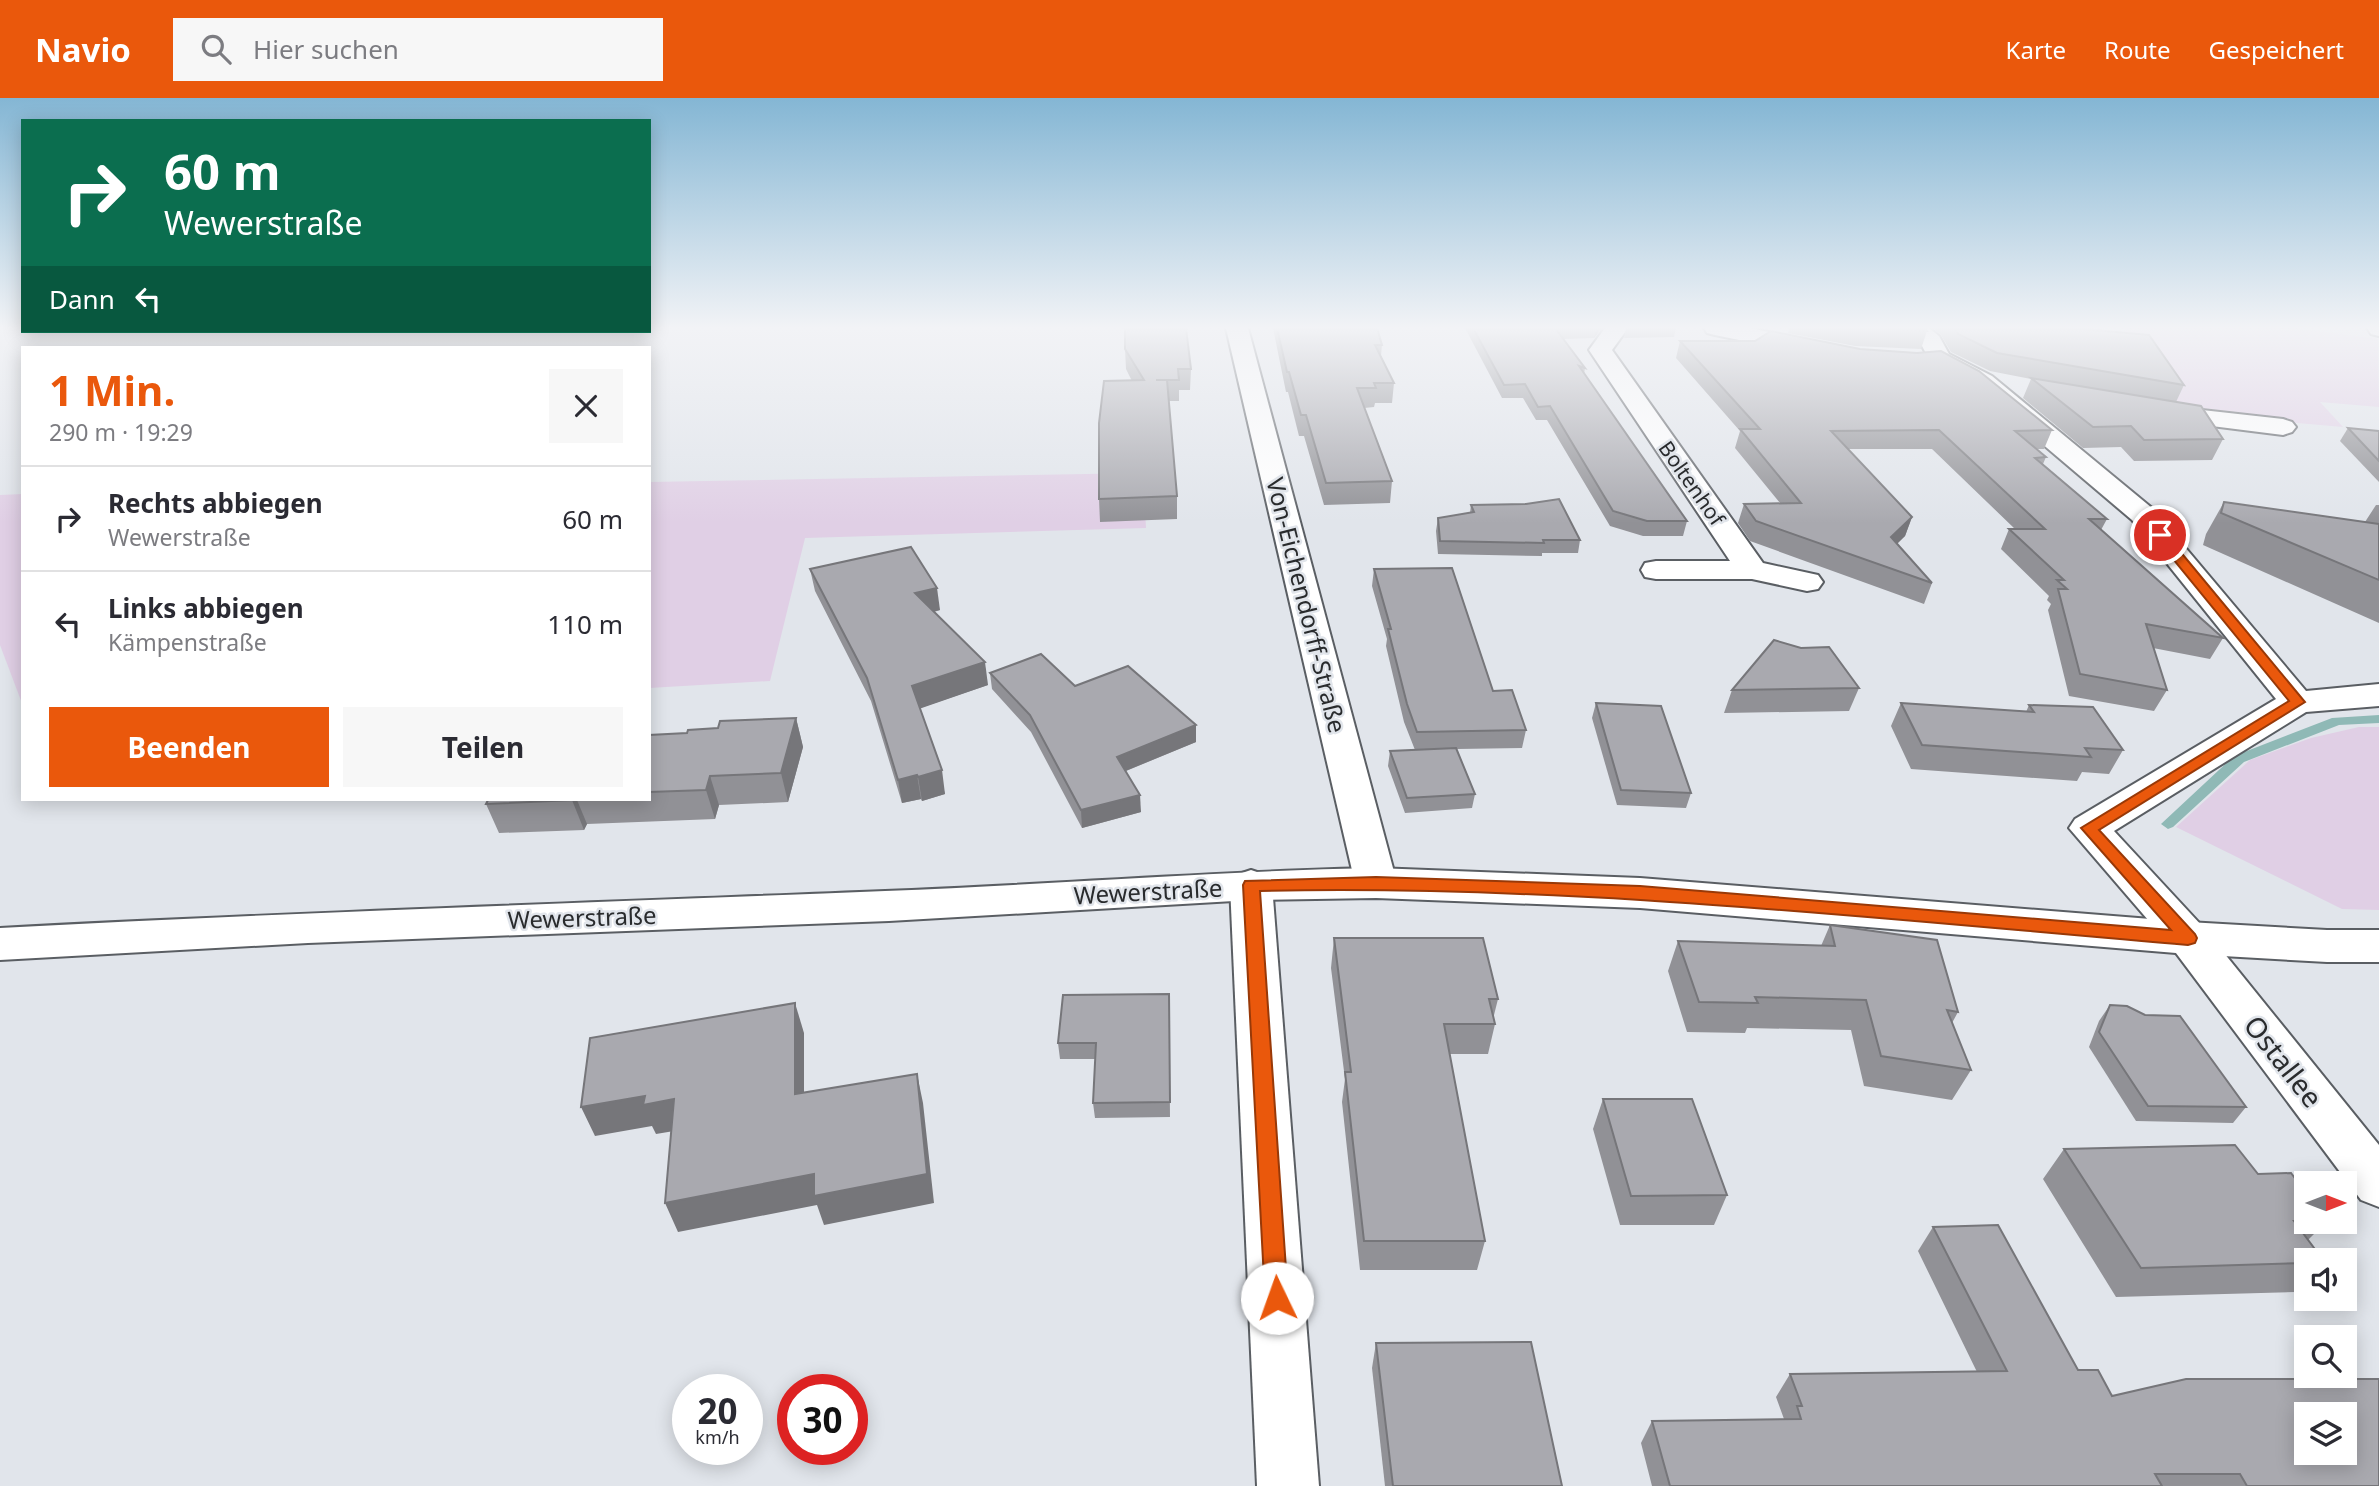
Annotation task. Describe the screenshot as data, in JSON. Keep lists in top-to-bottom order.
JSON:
{
  "streets": {
    "street": [
      "Boltenhof",
      "Von-Eichendorff-Straße",
      "Wewerstraße",
      "Ostallee"
    ]
  },
  "crossings": [
    ["Von-Eichendorff-Straße", "Wewerstraße"],
    ["Wewerstraße", "Ostallee"]
  ],
  "north": "right",
  "page": {
    "header": "Navio",
    "search": "Hier suchen",
    "nav": ["Karte", "Route", "Gespeichert"],
    "turn": ["60 m", "Wewerstraße"],
    "then": "Dann",
    "heading": ["1 Min.", "290 m · 19:29"],
    "list": [
      {
        "name": "Rechts abbiegen",
        "note": "Wewerstraße",
        "value": "60 m"
      },
      {
        "name": "Links abbiegen",
        "note": "Kämpenstraße",
        "value": "110 m"
      }
    ],
    "buttons": ["Beenden", "Teilen"],
    "speed": "20 km/h",
    "limit": "30"
  }
}
